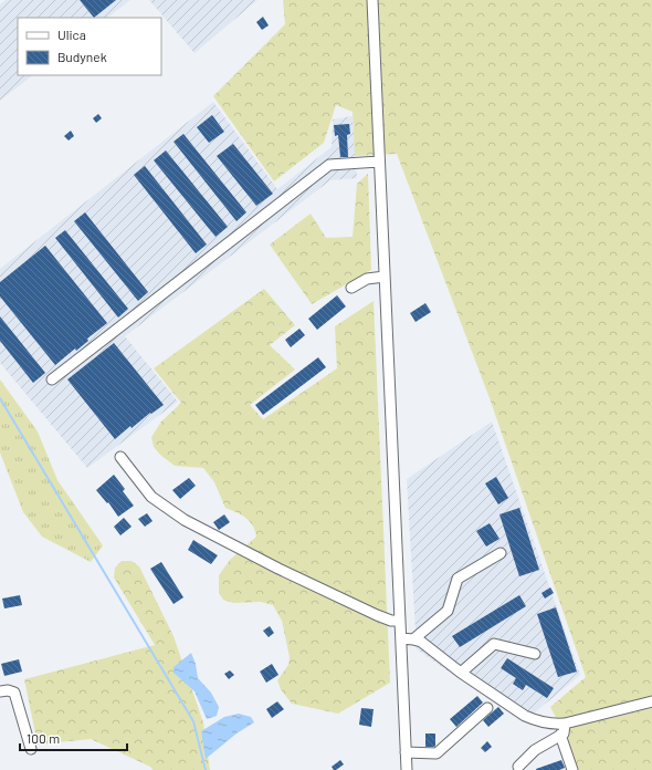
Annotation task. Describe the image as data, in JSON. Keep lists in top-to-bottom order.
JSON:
{
  "legend": ["Ulica", "Budynek"],
  "scale_bar": "100 m"
}
